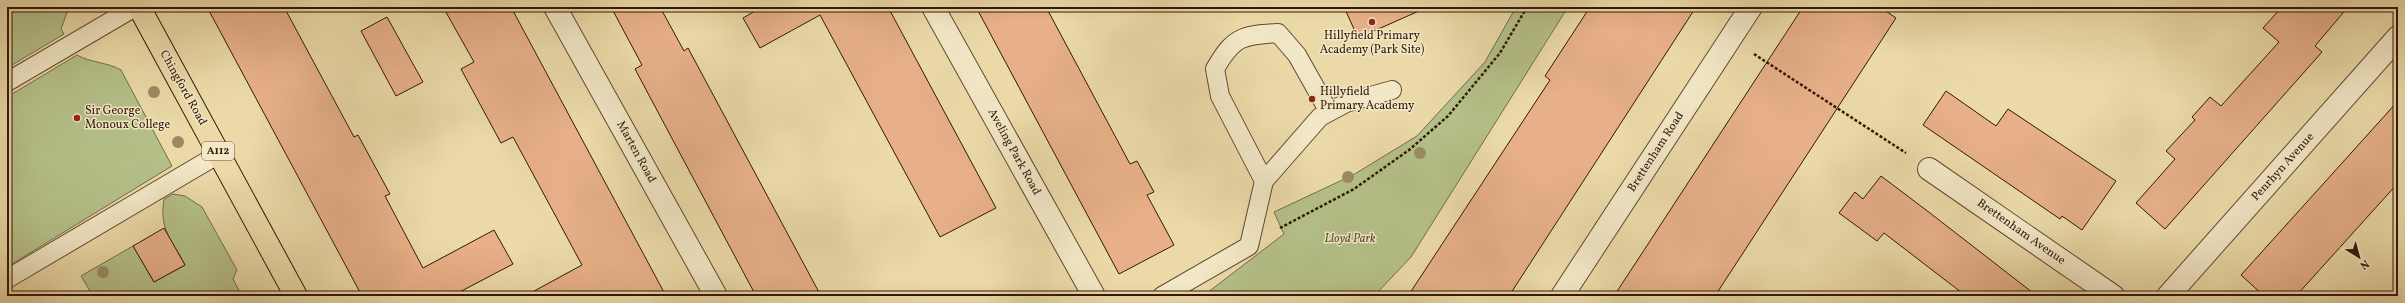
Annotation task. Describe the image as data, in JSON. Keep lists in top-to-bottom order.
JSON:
{
  "streets": {
    "main road": ["Chingford Road", "A112"],
    "street": [
      "Marten Road",
      "Aveling Park Road",
      "Brettenham Road",
      "Penrhyn Avenue",
      "Brettenham Avenue"
    ]
  },
  "parks": ["Lloyd Park"],
  "places": ["Hillyfield Primary Academy (Park Site)", "Hillyfield Primary Academy", "Sir George Monoux College"],
  "north": "bottom right"
}
